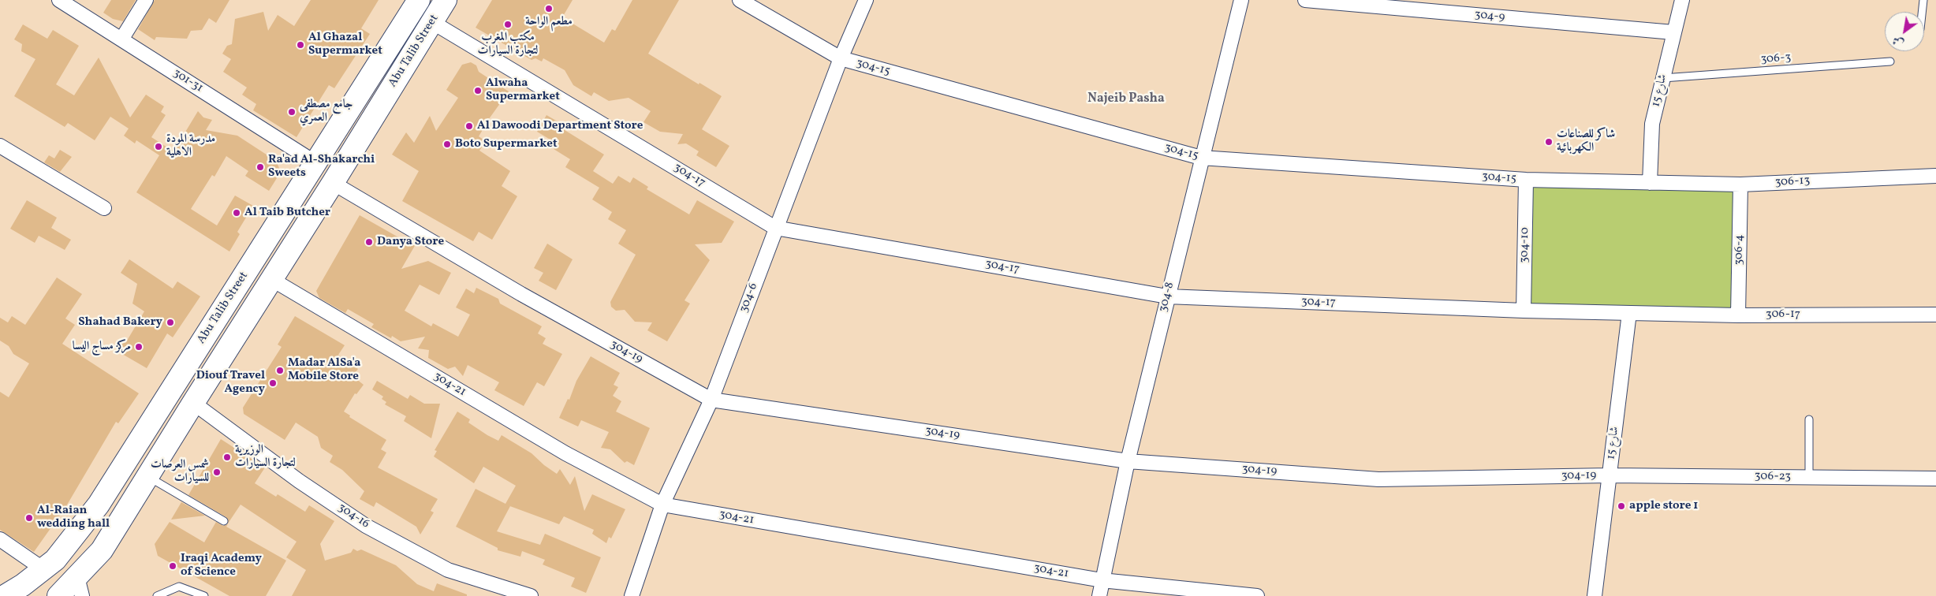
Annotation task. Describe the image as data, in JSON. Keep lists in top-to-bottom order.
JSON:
{
  "streets": {
    "main road": ["Abu Talib Street"],
    "street": [
      "304-9",
      "304-15",
      "301-31",
      "شارع 15",
      "304-17",
      "306-13",
      "304-10",
      "306-4",
      "304-8",
      "304-6",
      "306-17",
      "304-19",
      "304-21",
      "306-23",
      "304-16"
    ],
    "lane": ["306-3"]
  },
  "crossings": [
    ["304-9", "شارع 15"],
    ["Abu Talib Street", "301-31"],
    ["Abu Talib Street", "304-17"],
    ["Abu Talib Street", "304-19"],
    ["Abu Talib Street", "304-21"],
    ["Abu Talib Street", "304-16"],
    ["306-3", "شارع 15"],
    ["304-15", "شارع 15"],
    ["304-15", "306-13"],
    ["304-15", "304-10"],
    ["304-15", "304-8"],
    ["304-15", "304-6"],
    ["شارع 15", "304-17"],
    ["شارع 15", "306-13"],
    ["شارع 15", "306-17"],
    ["شارع 15", "304-19"],
    ["شارع 15", "306-23"],
    ["304-17", "304-10"],
    ["304-17", "304-8"],
    ["304-17", "304-6"],
    ["304-17", "306-17"],
    ["306-13", "306-4"],
    ["306-4", "306-17"],
    ["304-8", "304-19"],
    ["304-8", "304-21"],
    ["304-6", "304-19"],
    ["304-6", "304-21"],
    ["304-19", "306-23"]
  ],
  "districts": ["Najeib Pasha"],
  "places": [
    "مطعم الواحة",
    "مكتب المغرب لتجارة السيارات",
    "Al Ghazal Supermarket",
    "Alwaha Supermarket",
    "جامع مصطفى العمري",
    "Al Dawoodi Department Store",
    "شاكر للصناعات الكهربائية",
    "Boto Supermarket",
    "مدرسة المودة الاهلية",
    "Ra'ad Al-Shakarchi Sweets",
    "Al Taib Butcher",
    "Danya Store",
    "Shahad Bakery",
    "مركز مساج اليسا",
    "Madar AlSa'a Mobile Store",
    "Diouf Travel Agency",
    "الوزيرية لتجارة السيارات",
    "شمس العرصات للسيارات",
    "apple store 1",
    "Al-Raian wedding hall",
    "Iraqi Academy of Science"
  ],
  "north": "bottom left"
}
